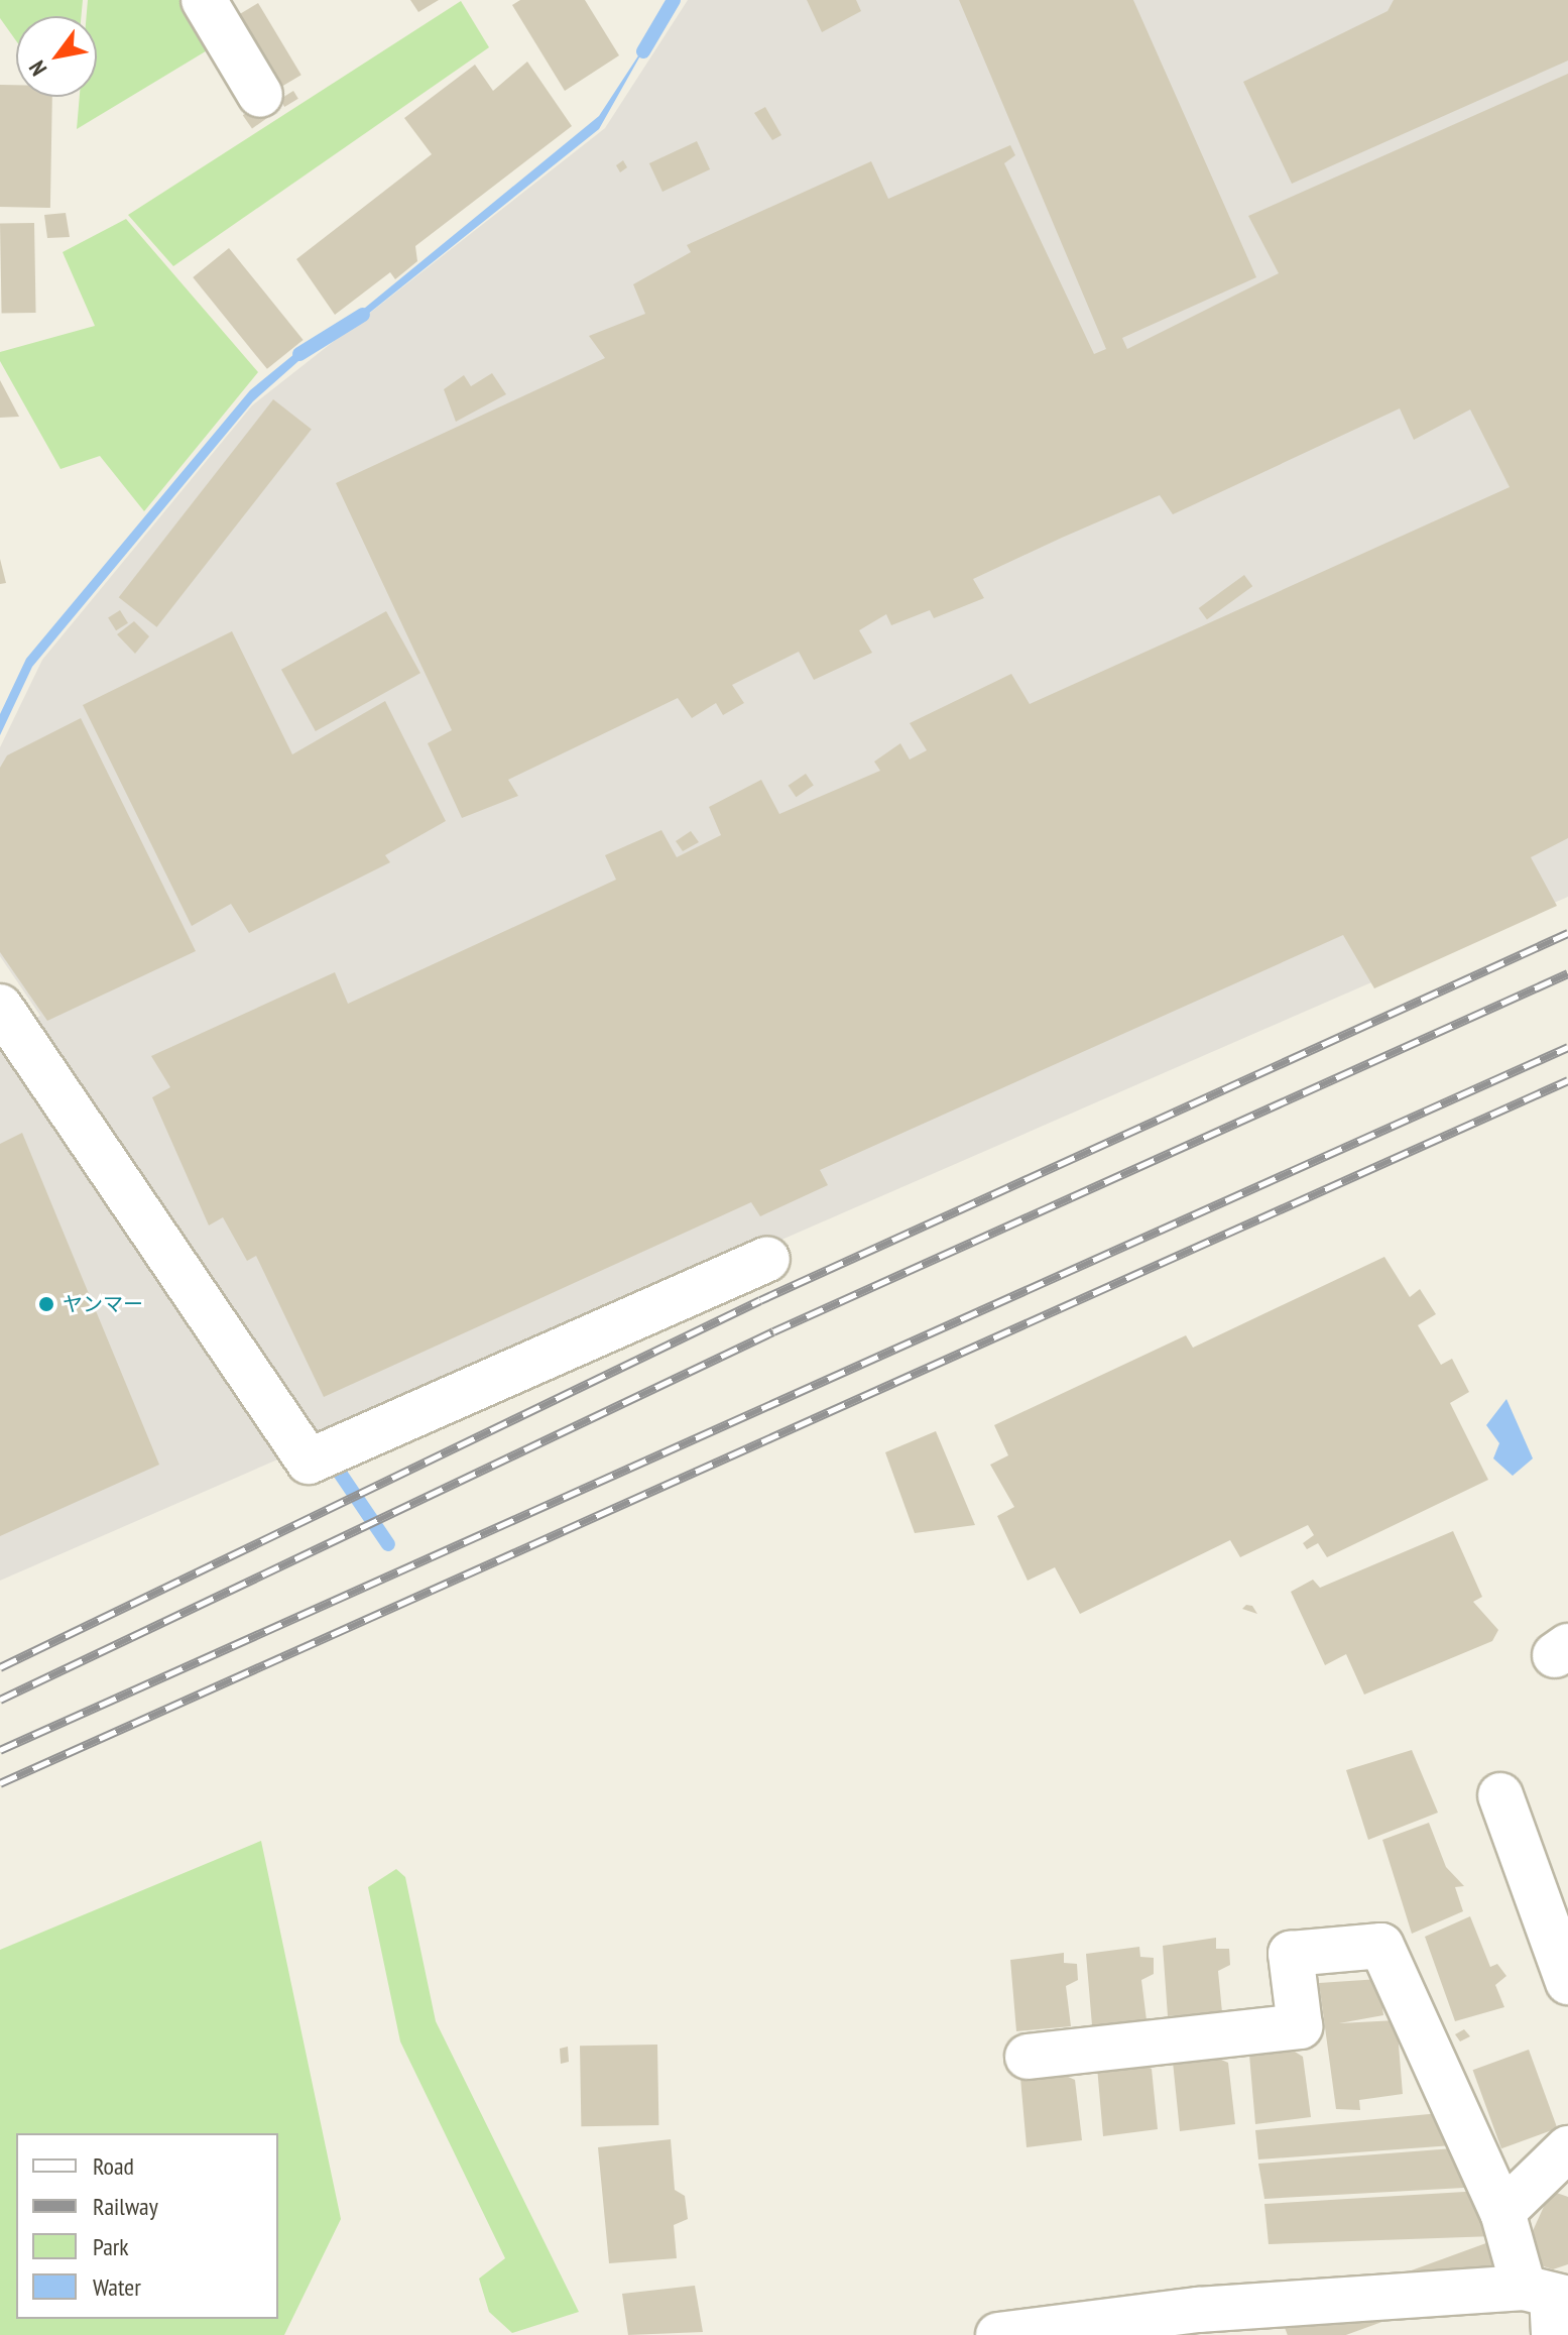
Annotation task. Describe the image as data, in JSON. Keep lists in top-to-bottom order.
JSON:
{
  "places": ["ヤンマー"],
  "legend": [
    "Road",
    "Railway",
    "Park",
    "Water"
  ],
  "north": "bottom left"
}
